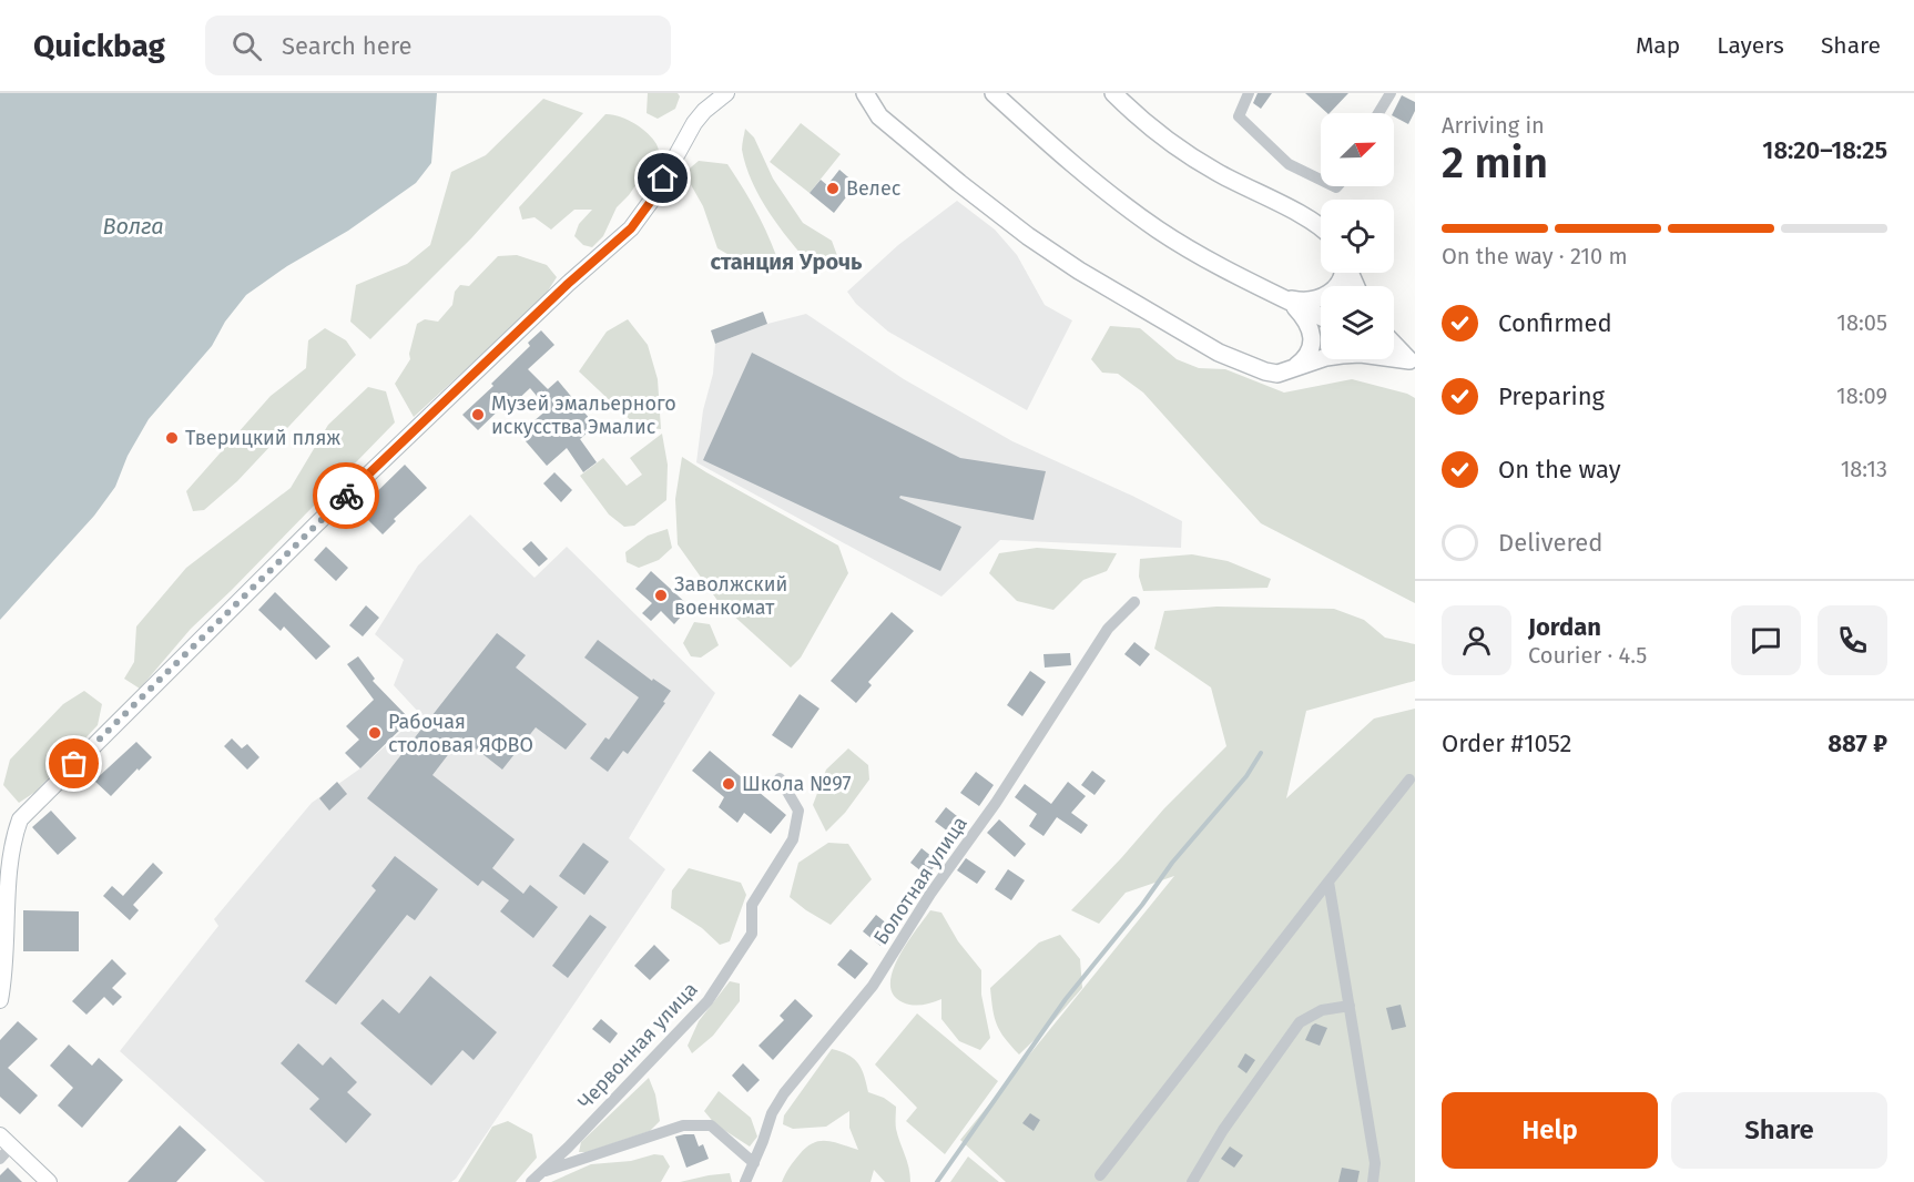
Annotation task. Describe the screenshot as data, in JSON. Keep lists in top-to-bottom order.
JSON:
{
  "streets": {
    "street": ["Болотная улица", "Червонная улица"]
  },
  "districts": ["станция Урочь"],
  "water": ["Волга"],
  "places": [
    "Велес",
    "Музей эмальерного искусства Эмалис",
    "Тверицкий пляж",
    "Заволжский военкомат",
    "Рабочая столовая ЯФВО",
    "Школа №97"
  ],
  "north": "top right",
  "page": {
    "header": "Quickbag",
    "search": "Search here",
    "nav": ["Map", "Layers", "Share"],
    "heading": ["2 min", "Arriving in", "18:20–18:25"],
    "panel": [
      "Jordan",
      "Courier · 4.5",
      "Order #1052",
      "887 ₽"
    ],
    "bar": "On the way · 210 m",
    "list": [
      ["Confirmed", "18:05"],
      ["Preparing", "18:09"],
      ["On the way", "18:13"],
      "Delivered"
    ],
    "buttons": ["Help", "Share"]
  }
}
